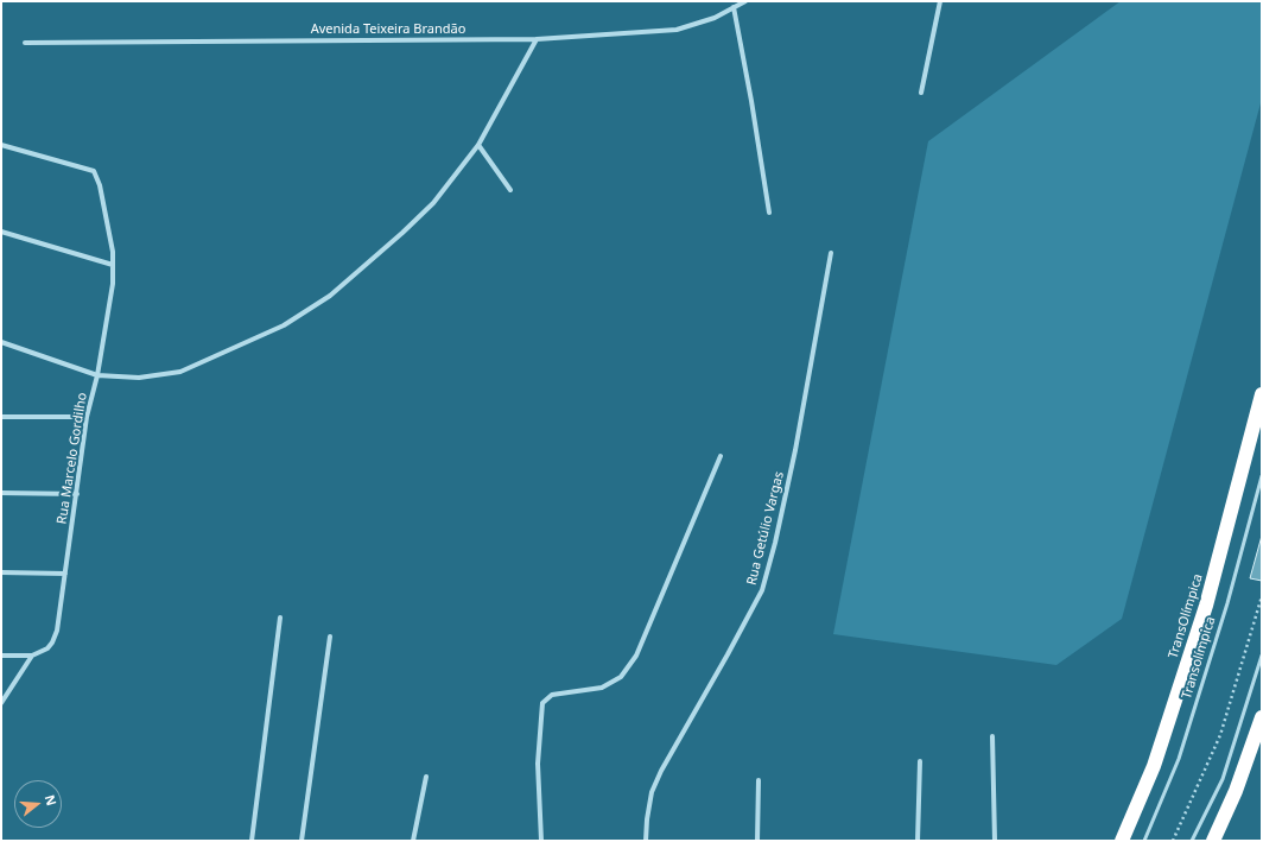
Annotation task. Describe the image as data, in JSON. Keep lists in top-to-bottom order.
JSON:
{
  "streets": {
    "highway": ["TransOlímpica"],
    "street": ["Avenida Teixeira Brandão", "Rua Marcelo Gordilho", "Rua Getúlio Vargas"],
    "lane": ["Transolímpica"]
  },
  "north": "right"
}
